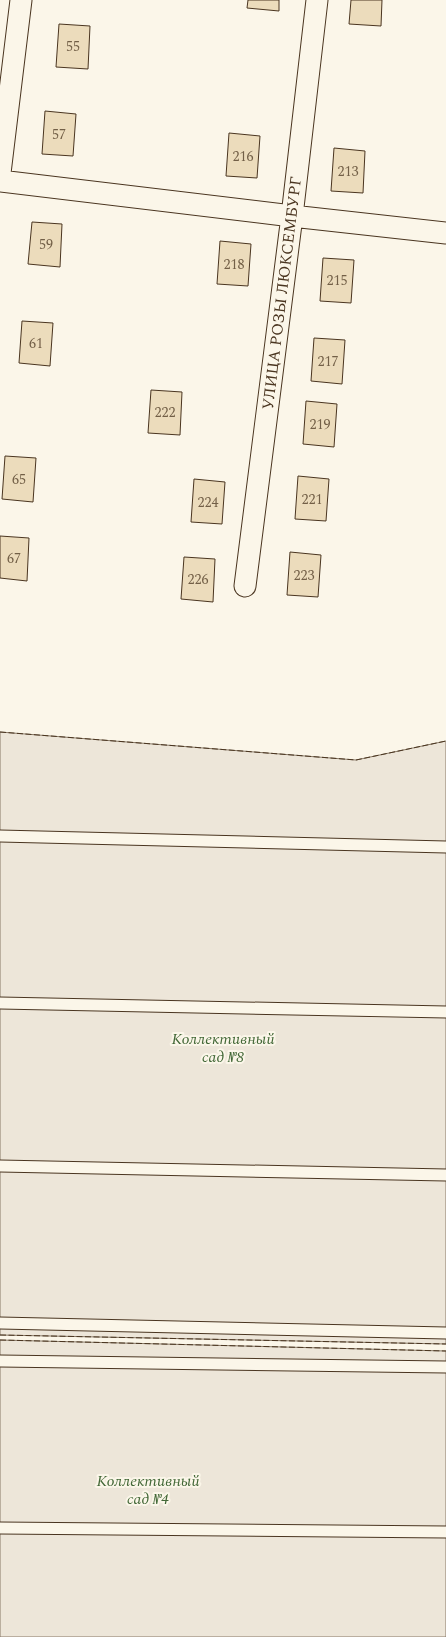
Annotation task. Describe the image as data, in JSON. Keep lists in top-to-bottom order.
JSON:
{
  "streets": {
    "street": ["УЛИЦА РОЗЫ ЛЮКСЕМБУРГ"]
  },
  "parks": ["Коллективный сад №8", "Коллективный сад №4"],
  "house_numbers": [
    "55",
    "57",
    "216",
    "213",
    "59",
    "218",
    "215",
    "61",
    "217",
    "222",
    "219",
    "65",
    "221",
    "224",
    "67",
    "223",
    "226"
  ]
}
